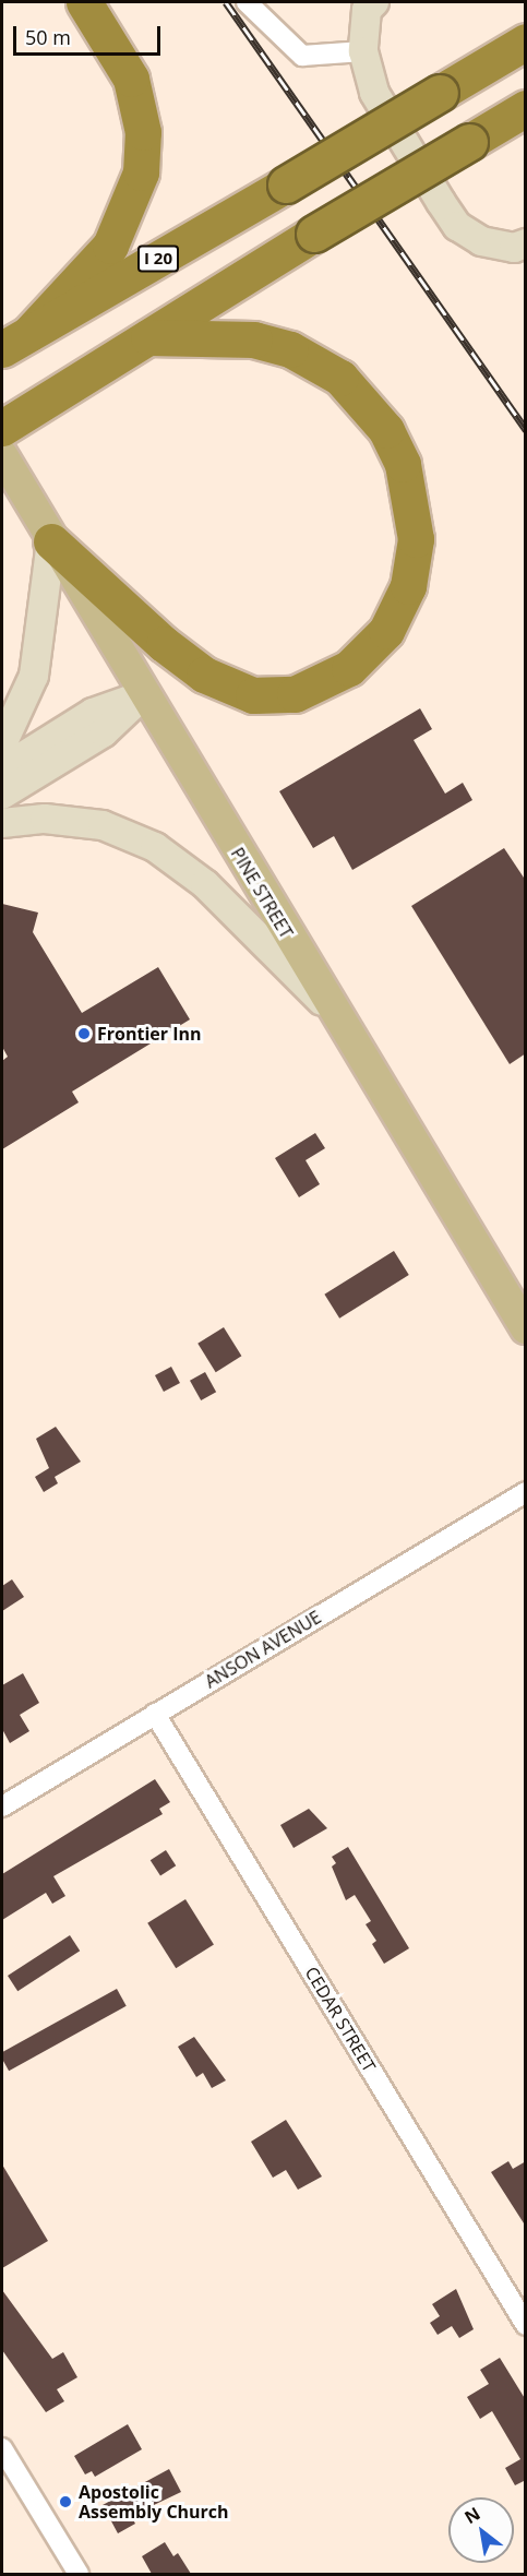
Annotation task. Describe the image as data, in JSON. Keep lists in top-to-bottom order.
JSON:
{
  "streets": {
    "highway": ["I 20"],
    "main road": ["PINE STREET"],
    "street": ["ANSON AVENUE", "CEDAR STREET"]
  },
  "crossings": [
    ["ANSON AVENUE", "CEDAR STREET"]
  ],
  "places": ["Frontier Inn", "Apostolic Assembly Church"],
  "scale_bar": "50 m",
  "north": "top left"
}
